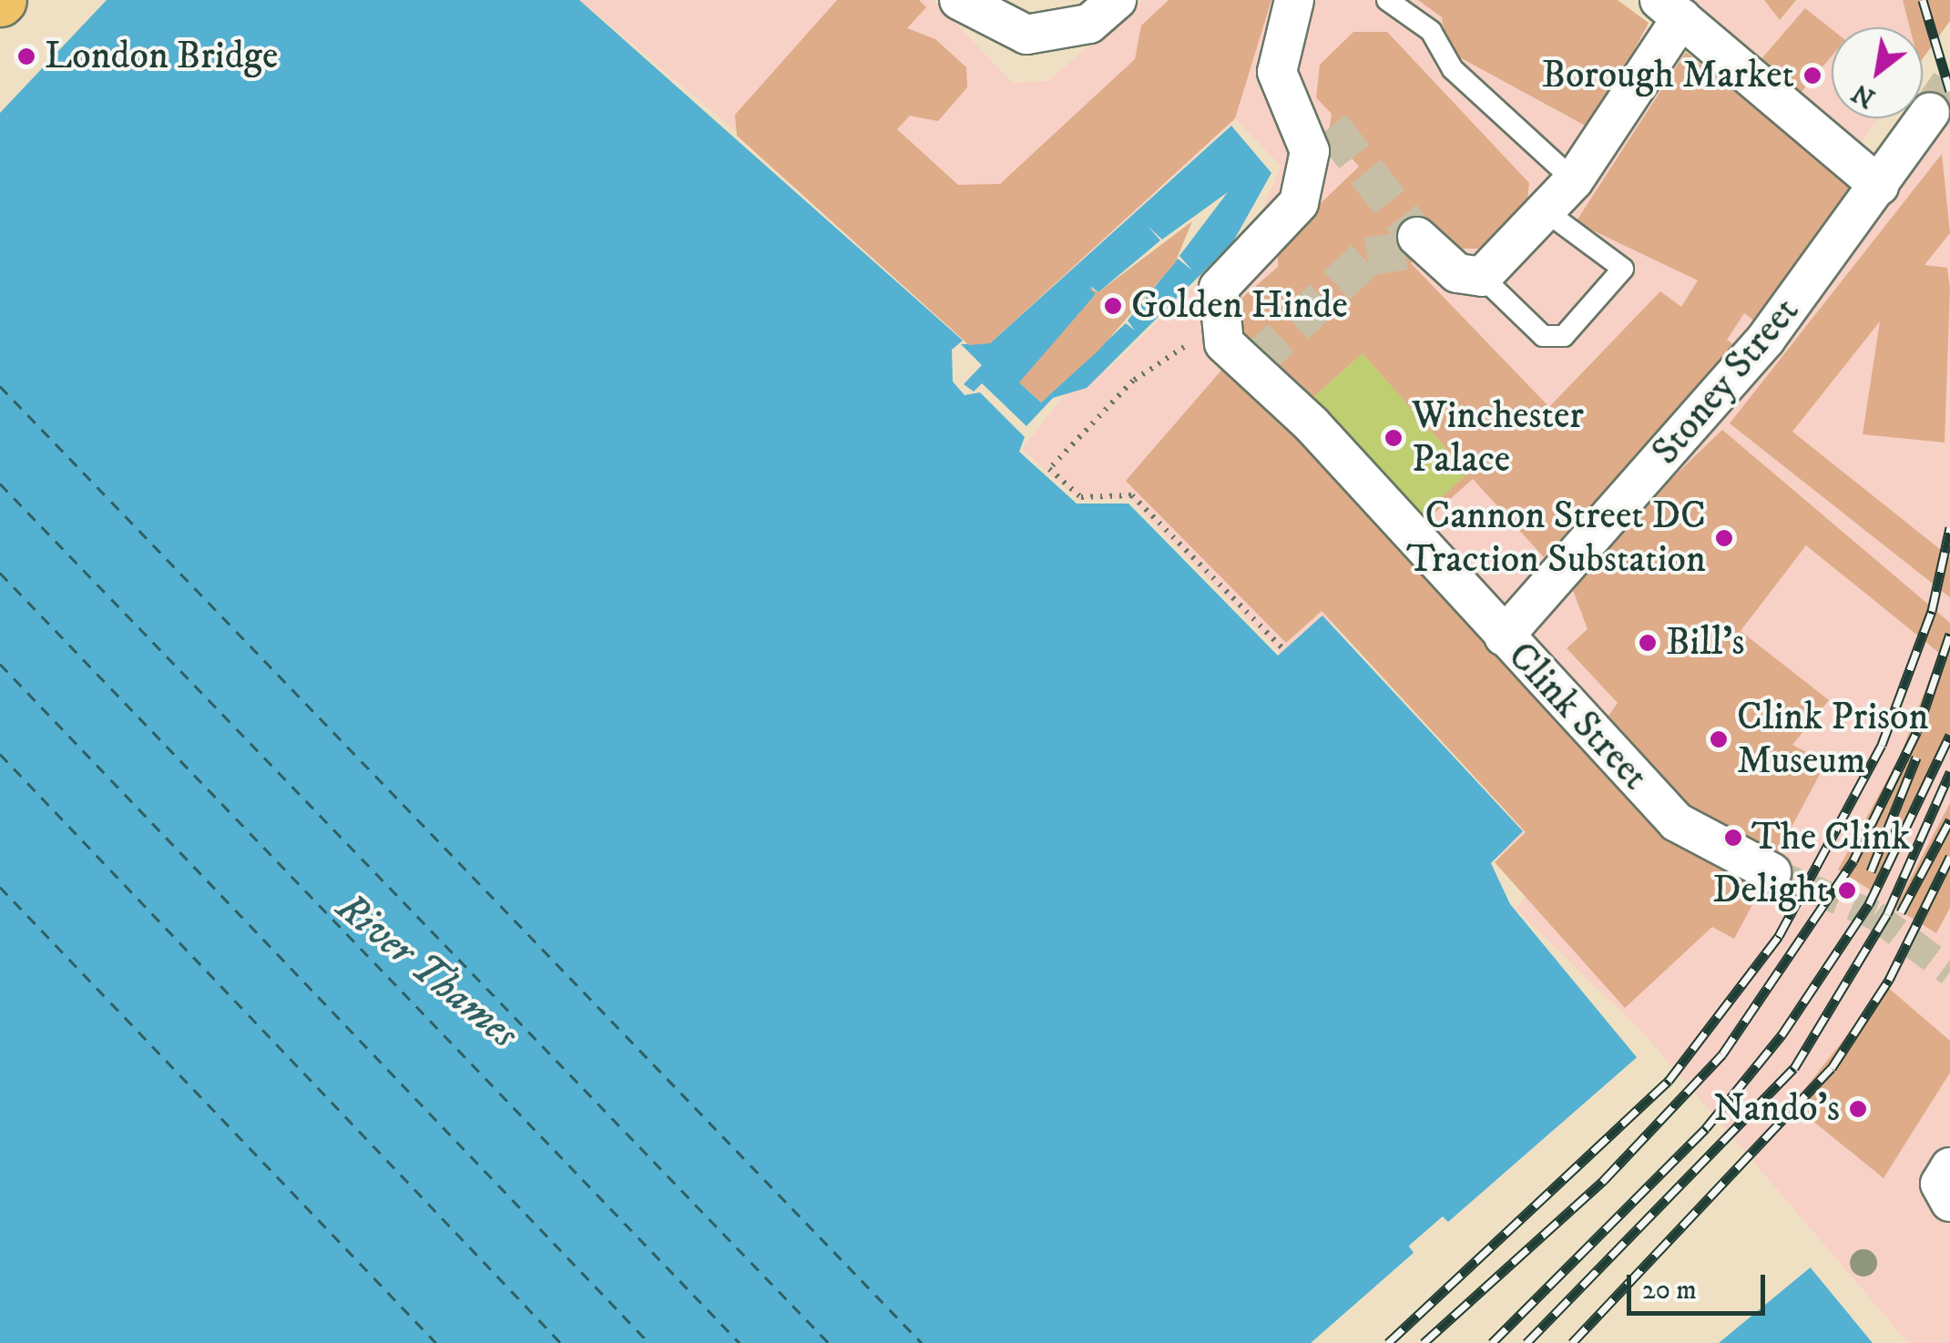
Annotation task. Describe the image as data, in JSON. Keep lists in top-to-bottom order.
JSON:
{
  "streets": {
    "street": ["Stoney Street", "Clink Street"]
  },
  "crossings": [
    ["Stoney Street", "Clink Street"]
  ],
  "water": ["River Thames"],
  "places": [
    "London Bridge",
    "Borough Market",
    "Golden Hinde",
    "Winchester Palace",
    "Cannon Street DC Traction Substation",
    "Bill's",
    "Clink Prison Museum",
    "The Clink",
    "Delight",
    "Nando's"
  ],
  "scale_bar": "20 m",
  "north": "bottom left"
}
